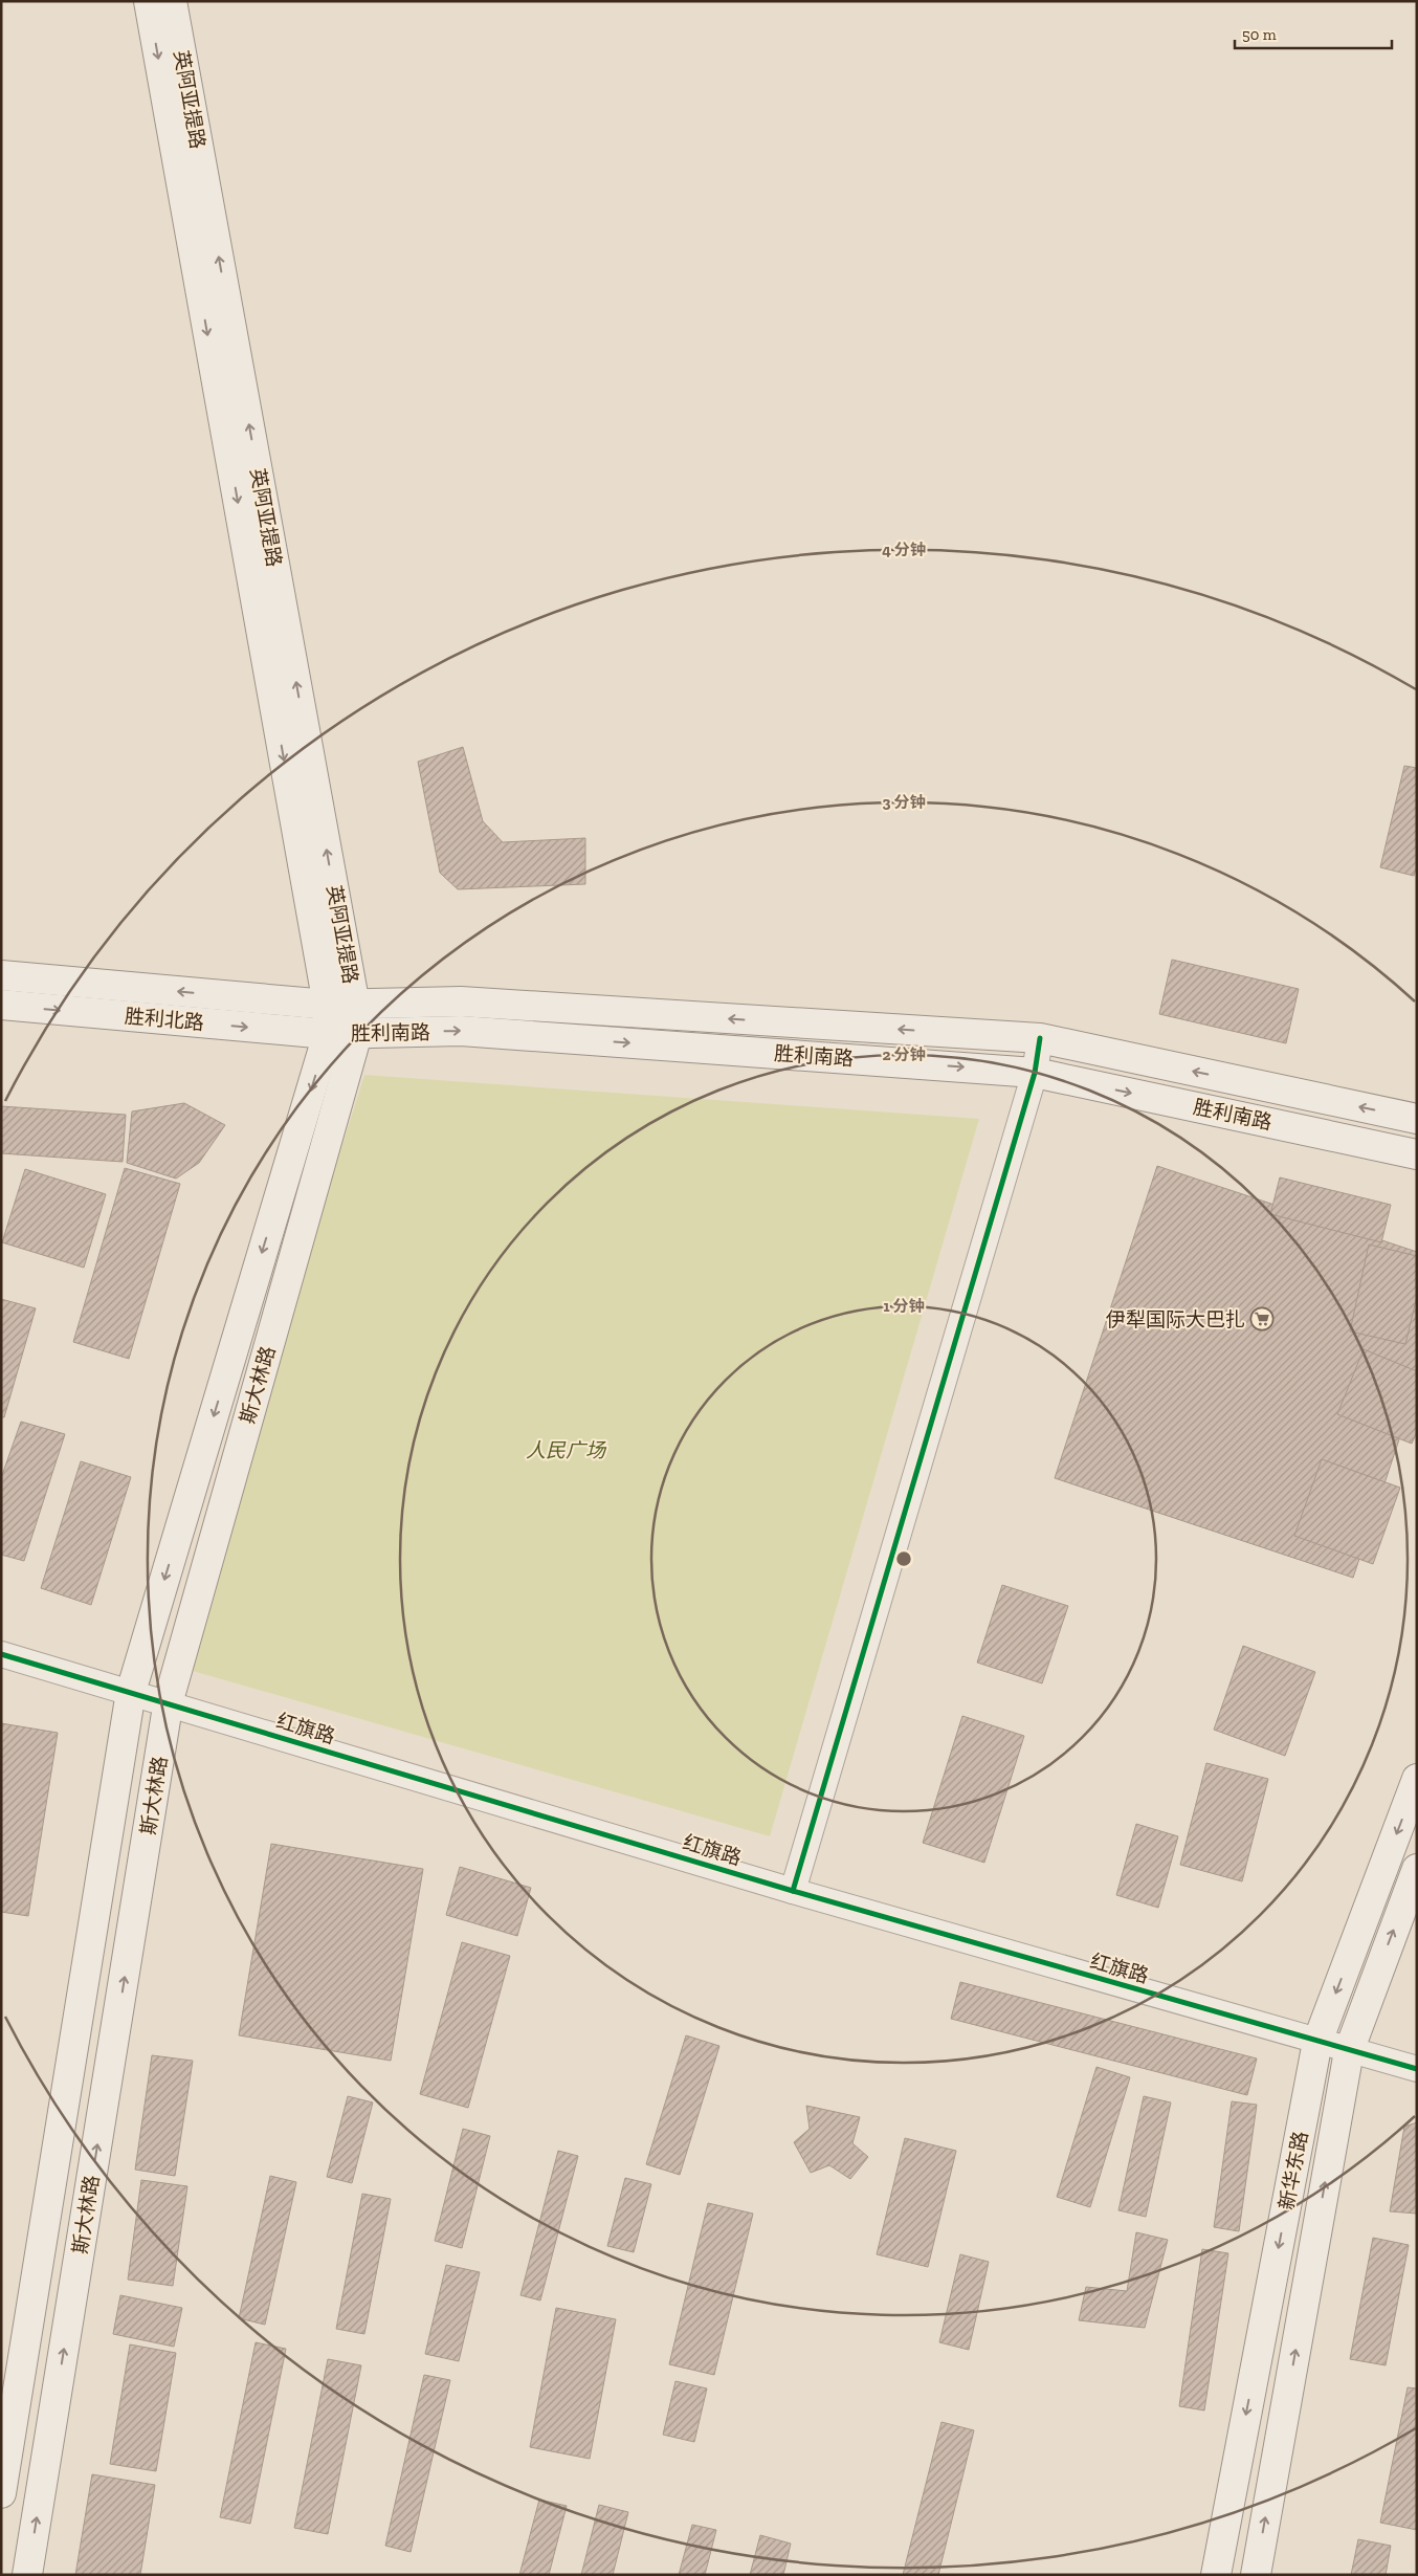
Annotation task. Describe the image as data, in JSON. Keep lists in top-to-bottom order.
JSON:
{
  "streets": {
    "main road": [
      "英阿亚提路",
      "胜利北路",
      "胜利南路",
      "斯大林路",
      "新华东路"
    ],
    "street": ["红旗路"]
  },
  "crossings": [
    ["英阿亚提路", "胜利北路"],
    ["英阿亚提路", "胜利南路"],
    ["英阿亚提路", "斯大林路"],
    ["胜利北路", "胜利南路"],
    ["胜利北路", "斯大林路"],
    ["胜利南路", "斯大林路"],
    ["斯大林路", "红旗路"],
    ["红旗路", "新华东路"]
  ],
  "parks": ["人民广场"],
  "places": {
    "supermarket": ["伊犁国际大巴扎"]
  },
  "scale_bar": "50 m",
  "rings": [
    "4 分钟",
    "3 分钟",
    "2 分钟",
    "1 分钟"
  ]
}
